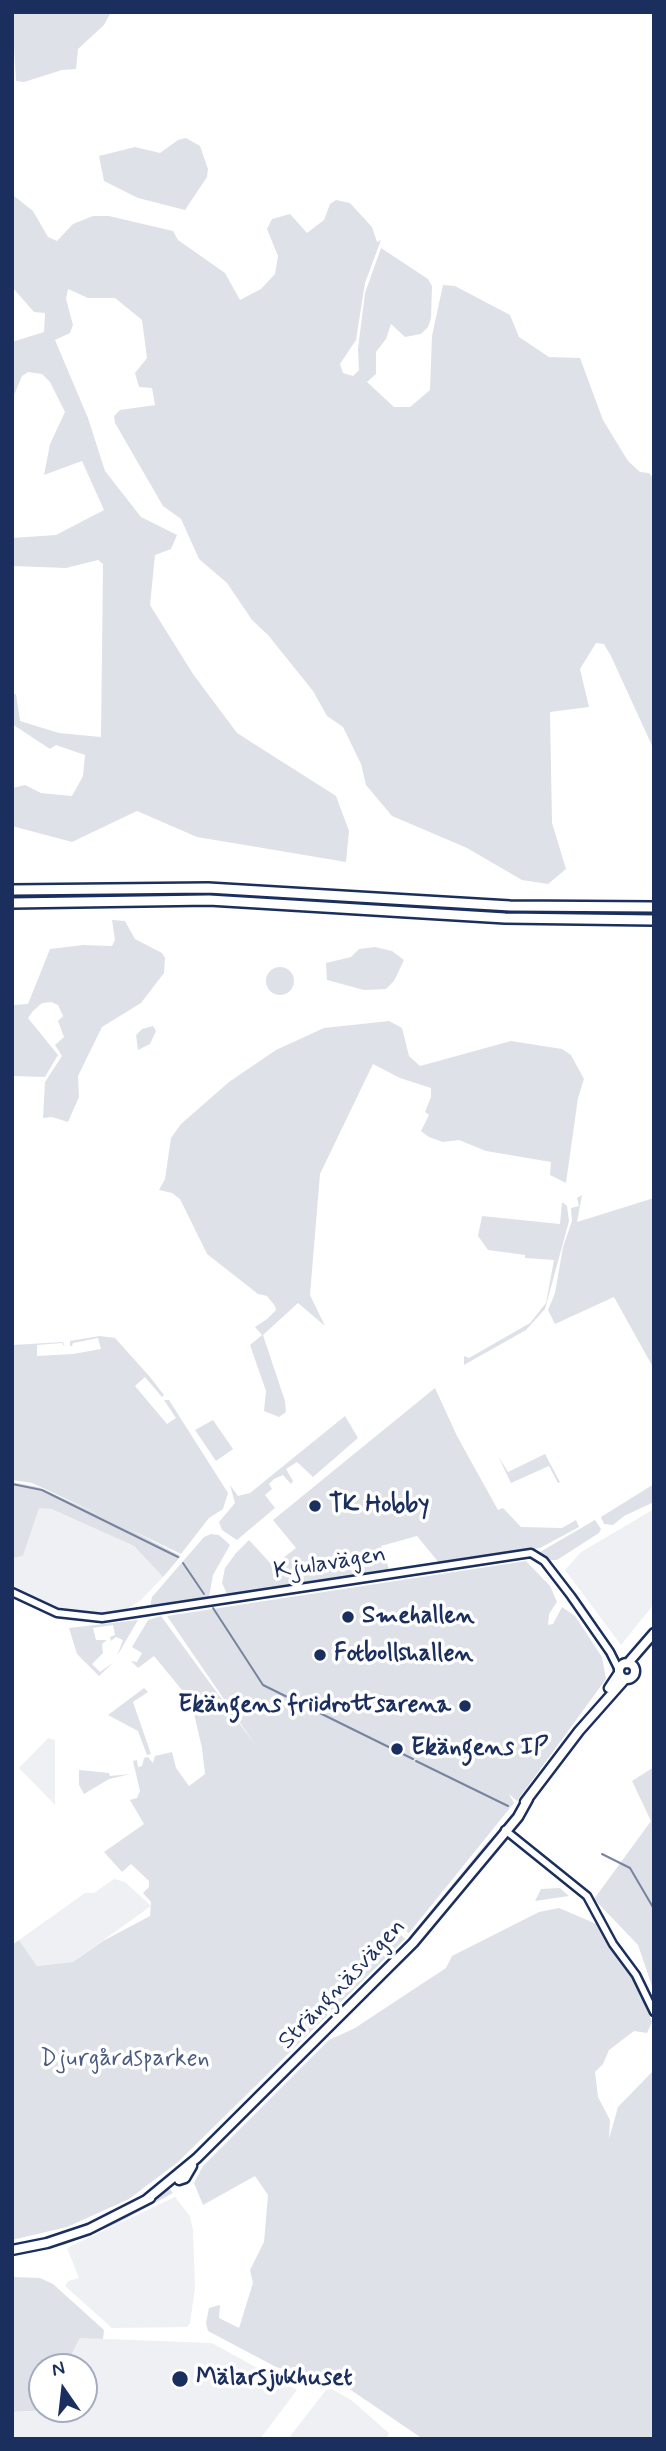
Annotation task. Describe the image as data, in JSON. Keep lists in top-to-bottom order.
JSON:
{
  "streets": {
    "main road": ["Strängnäsvägen"],
    "street": ["Kjulavägen"]
  },
  "crossings": [
    ["Kjulavägen", "Strängnäsvägen"]
  ],
  "parks": ["Djurgårdsparken"],
  "places": [
    "TK Hobby",
    "Smehallen",
    "Fotbollshallen",
    "Ekängens friidrottsarena",
    "Ekängens IP",
    "Mälarsjukhuset"
  ],
  "north": "top"
}
